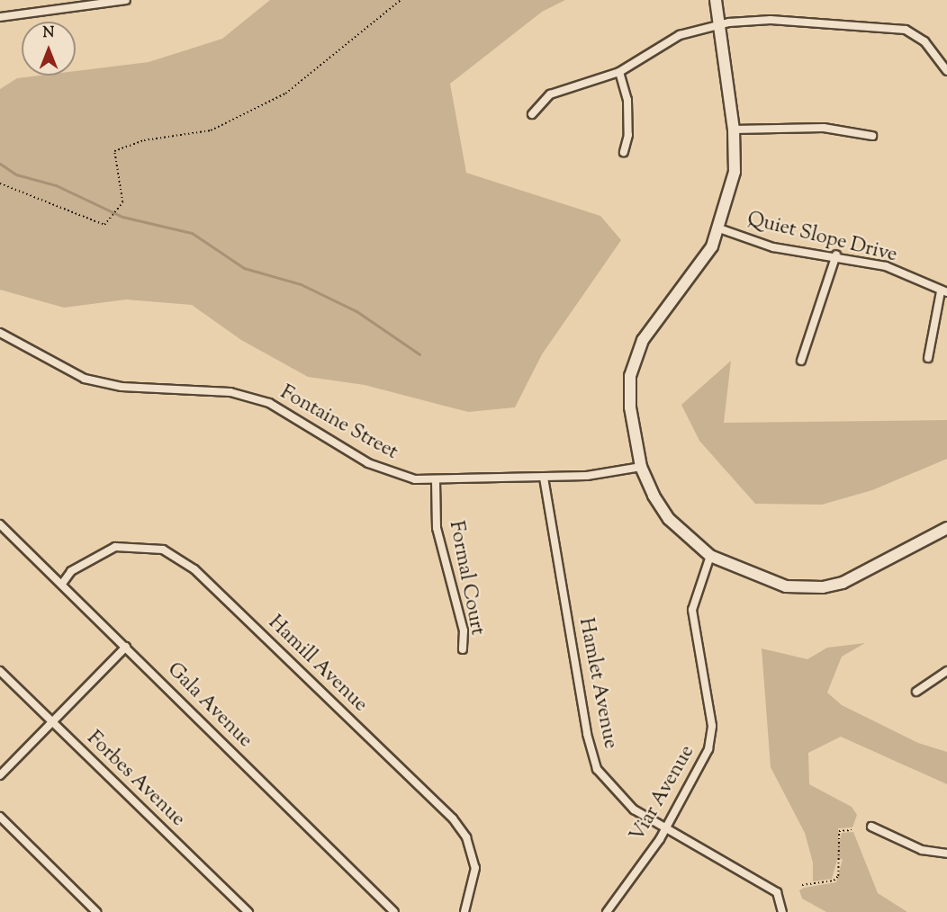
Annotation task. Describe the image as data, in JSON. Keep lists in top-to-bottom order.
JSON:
{
  "streets": {
    "street": [
      "Quiet Slope Drive",
      "Fontaine Street",
      "Formal Court",
      "Hamill Avenue",
      "Hamlet Avenue",
      "Gala Avenue",
      "Forbes Avenue",
      "Viar Avenue"
    ]
  },
  "crossings": [
    ["Fontaine Street", "Formal Court"],
    ["Fontaine Street", "Hamlet Avenue"],
    ["Hamill Avenue", "Gala Avenue"],
    ["Hamlet Avenue", "Viar Avenue"]
  ],
  "north": "top"
}
